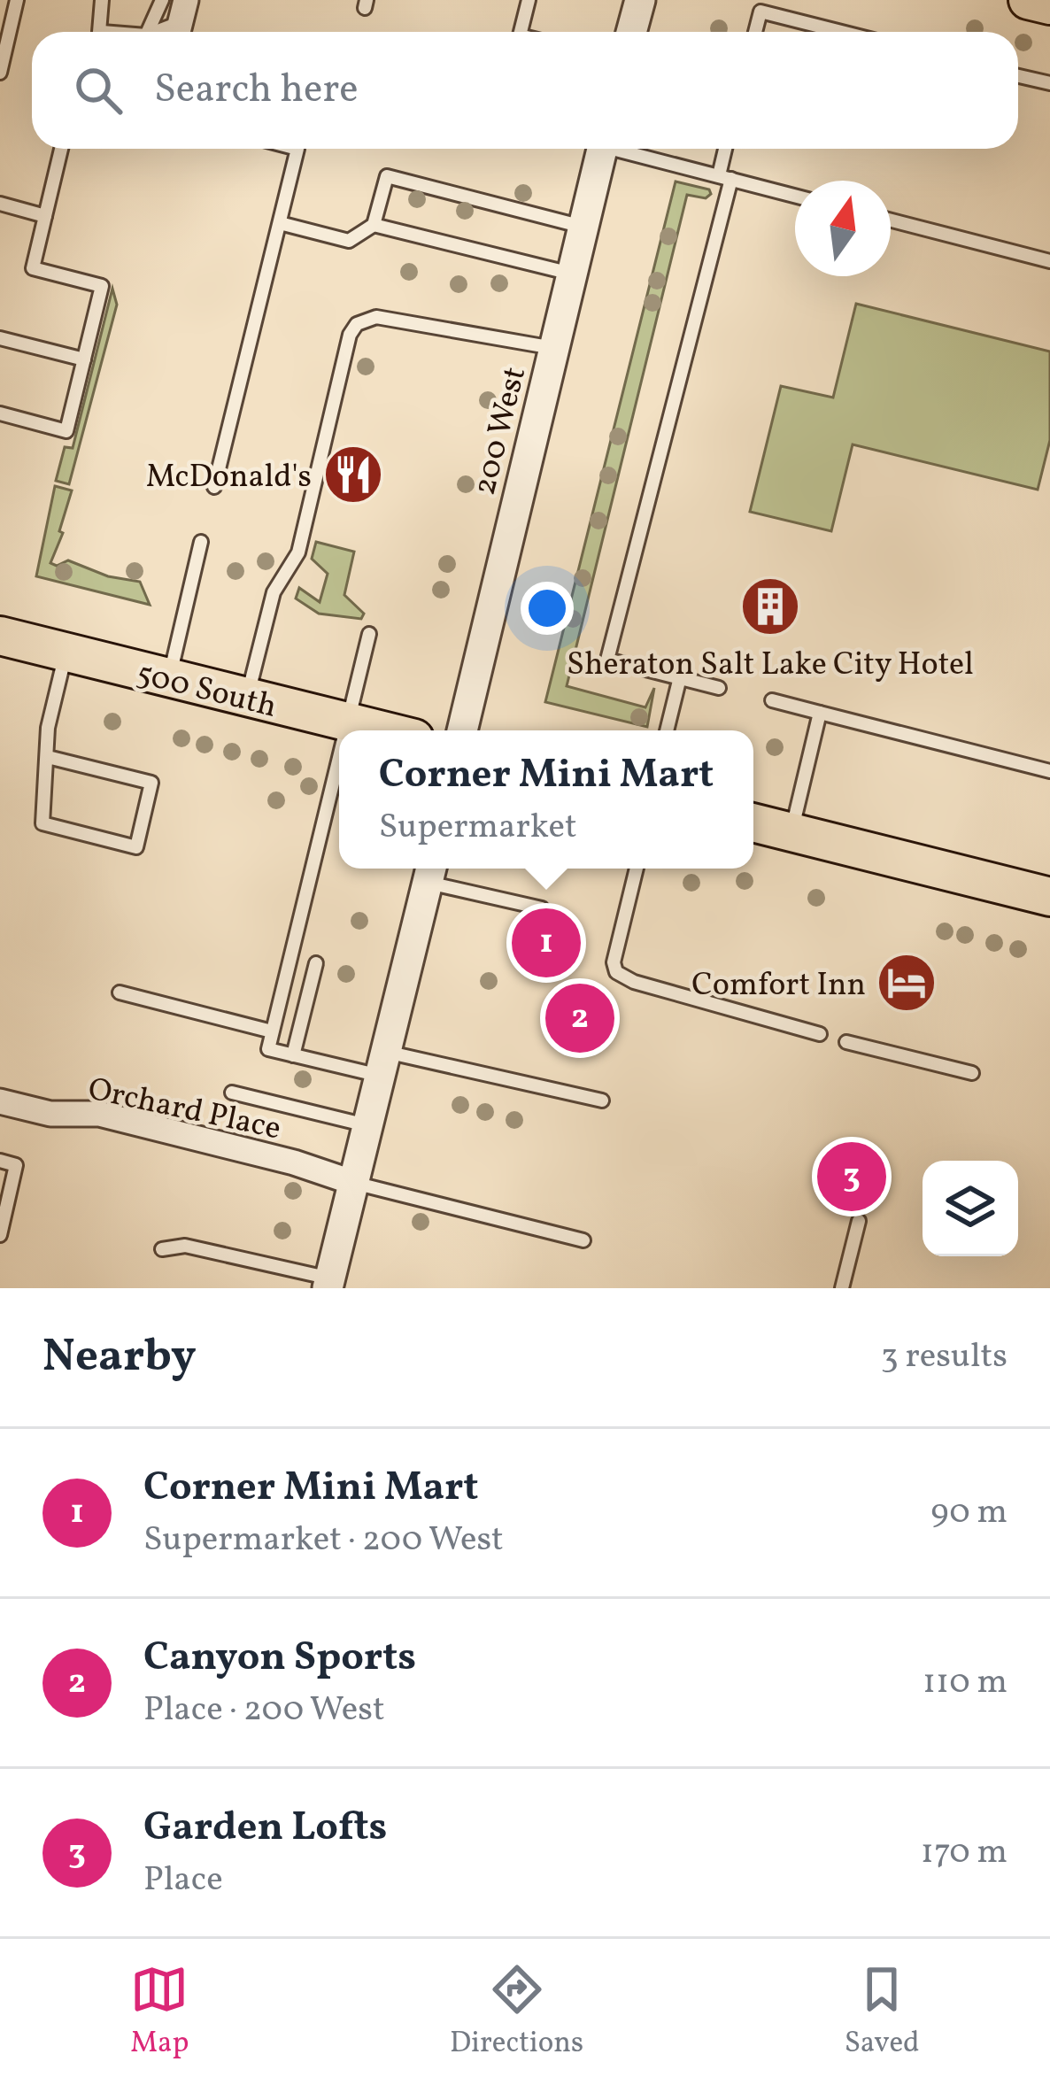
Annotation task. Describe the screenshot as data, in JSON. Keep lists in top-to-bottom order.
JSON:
{
  "streets": {
    "main road": ["500 South"],
    "street": ["200 West", "Orchard Place"]
  },
  "places": {
    "restaurant": ["McDonald's"],
    "building": ["Sheraton Salt Lake City Hotel"],
    "hotel": ["Comfort Inn"]
  },
  "north": "top",
  "page": {
    "search": "Search here",
    "popup": ["Corner Mini Mart", "Supermarket"],
    "pins": ["1", "2", "3"],
    "heading": ["Nearby", "3 results"],
    "list": [
      {
        "mark": "1",
        "name": "Corner Mini Mart",
        "note": "Supermarket · 200 West",
        "value": "90 m"
      },
      {
        "mark": "2",
        "name": "Canyon Sports",
        "note": "Place · 200 West",
        "value": "110 m"
      },
      {
        "mark": "3",
        "name": "Garden Lofts",
        "note": "Place",
        "value": "170 m"
      }
    ],
    "nav": ["Map", "Directions", "Saved"]
  }
}
